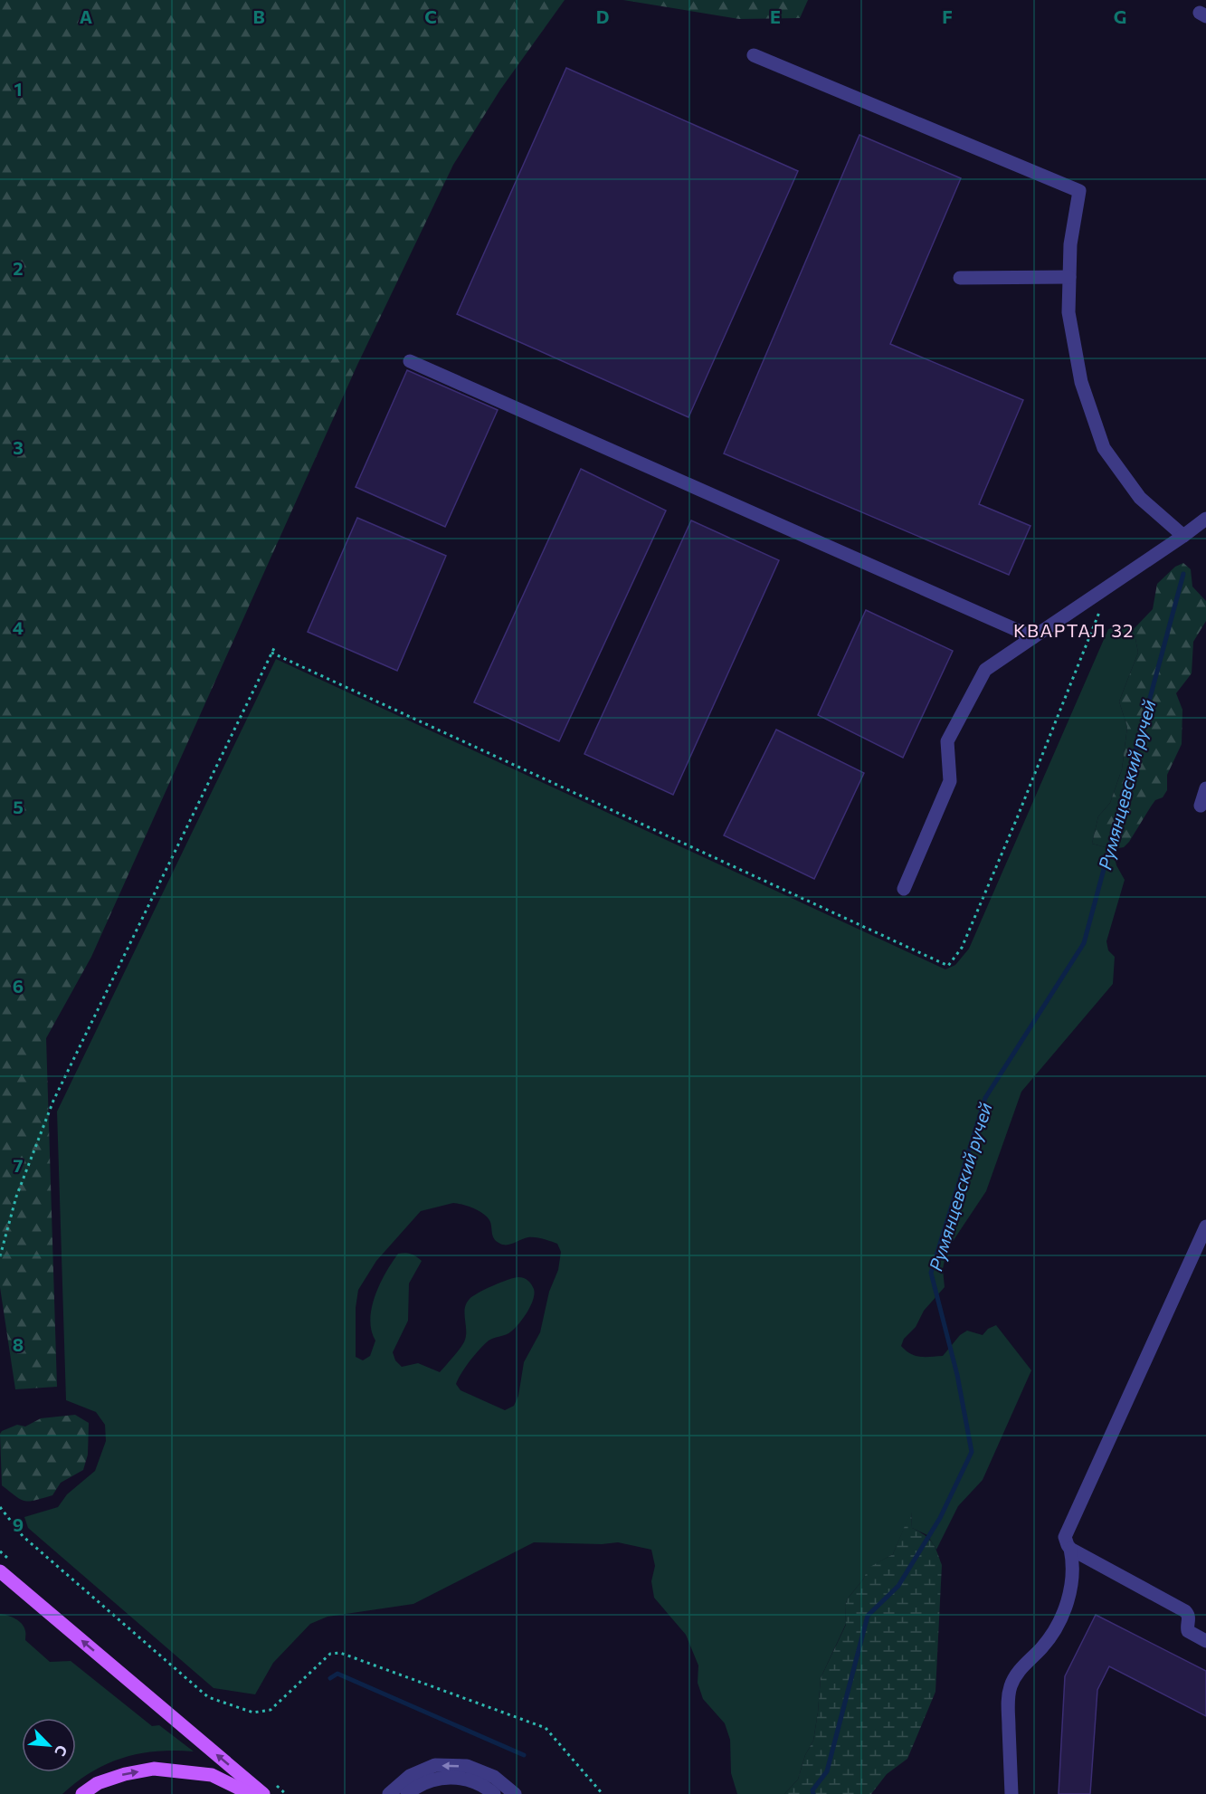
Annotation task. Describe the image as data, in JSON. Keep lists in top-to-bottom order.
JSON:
{
  "districts": ["КВАРТАЛ 32"],
  "water": ["Румянцевский ручей"],
  "north": "bottom right",
  "grid": {
    "columns": [
      "A",
      "B",
      "C",
      "D",
      "E",
      "F",
      "G"
    ],
    "rows": [
      "1",
      "2",
      "3",
      "4",
      "5",
      "6",
      "7",
      "8",
      "9"
    ]
  }
}
